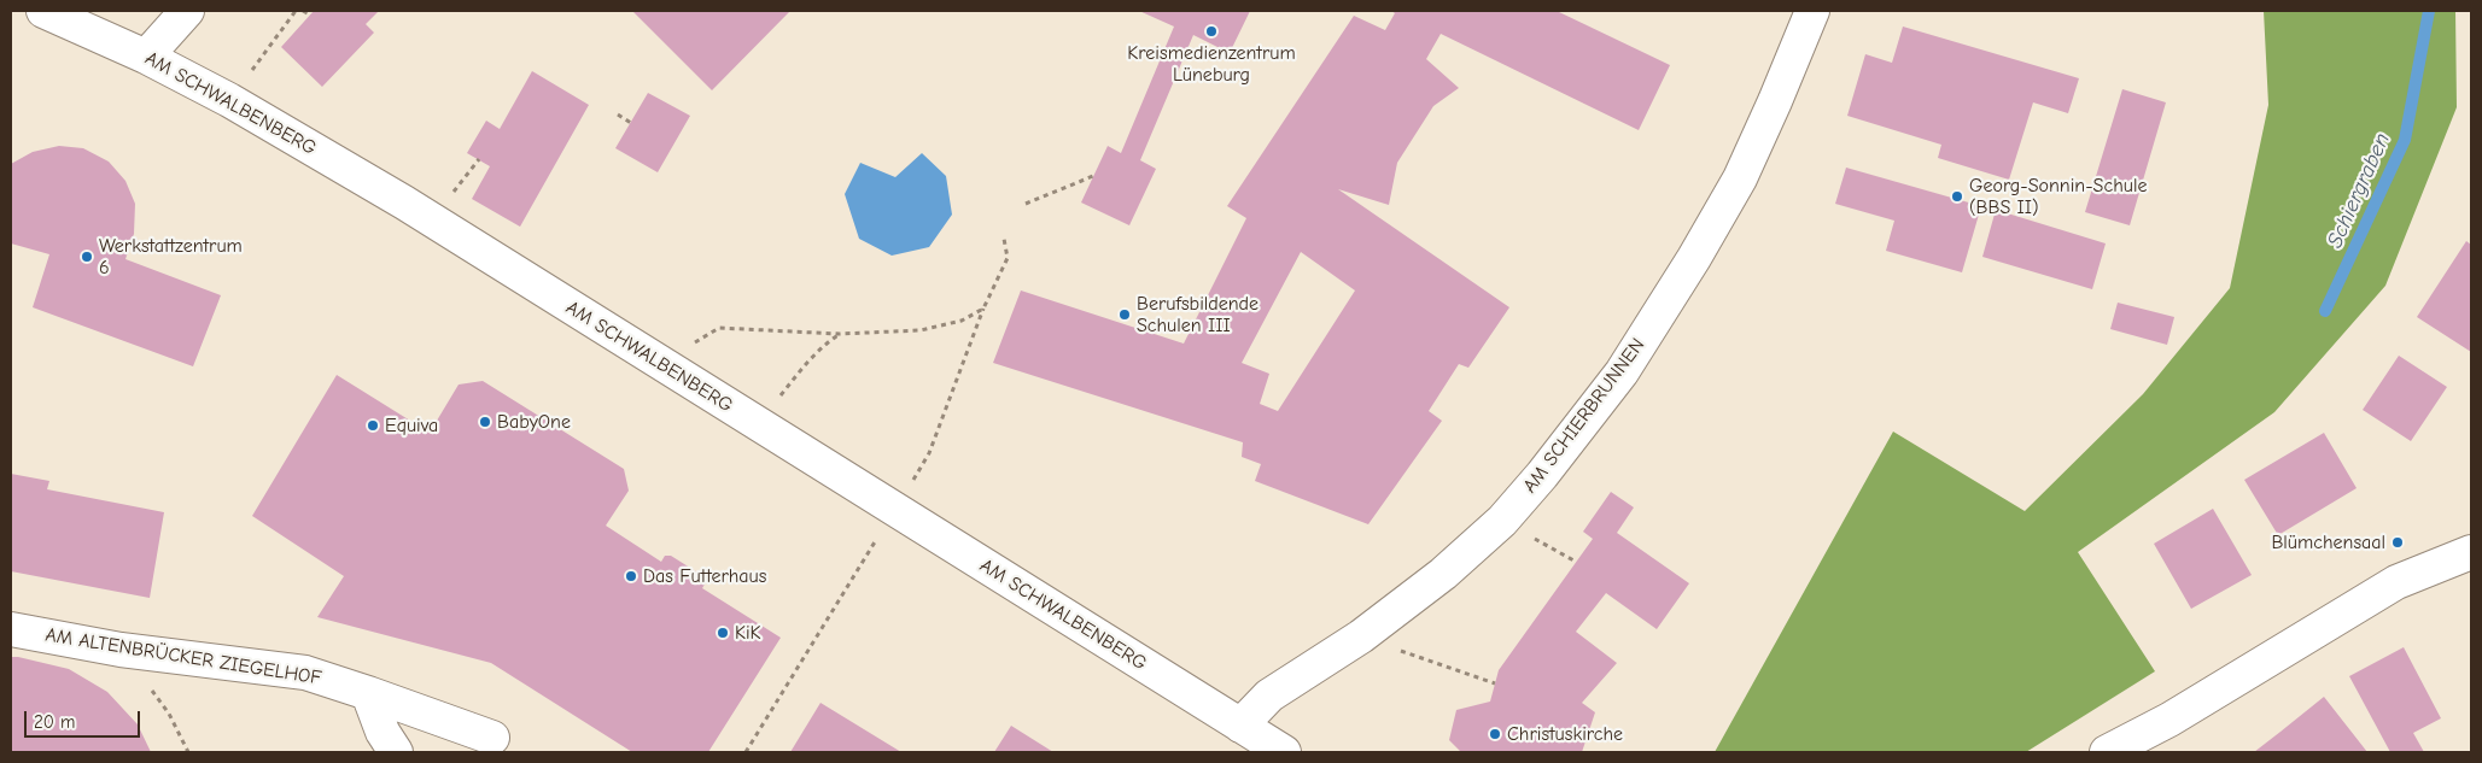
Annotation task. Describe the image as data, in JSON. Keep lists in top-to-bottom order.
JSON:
{
  "streets": {
    "street": ["AM SCHWALBENBERG", "AM SCHIERBRUNNEN", "AM ALTENBRÜCKER ZIEGELHOF"]
  },
  "crossings": [
    ["AM SCHWALBENBERG", "AM SCHIERBRUNNEN"]
  ],
  "water": ["Schiergraben"],
  "places": [
    "Kreismedienzentrum Lüneburg",
    "Georg-Sonnin-Schule (BBS II)",
    "Werkstattzentrum 6",
    "Berufsbildende Schulen III",
    "BabyOne",
    "Equiva",
    "Blümchensaal",
    "Das Futterhaus",
    "KiK",
    "Christuskirche"
  ],
  "scale_bar": "20 m"
}
